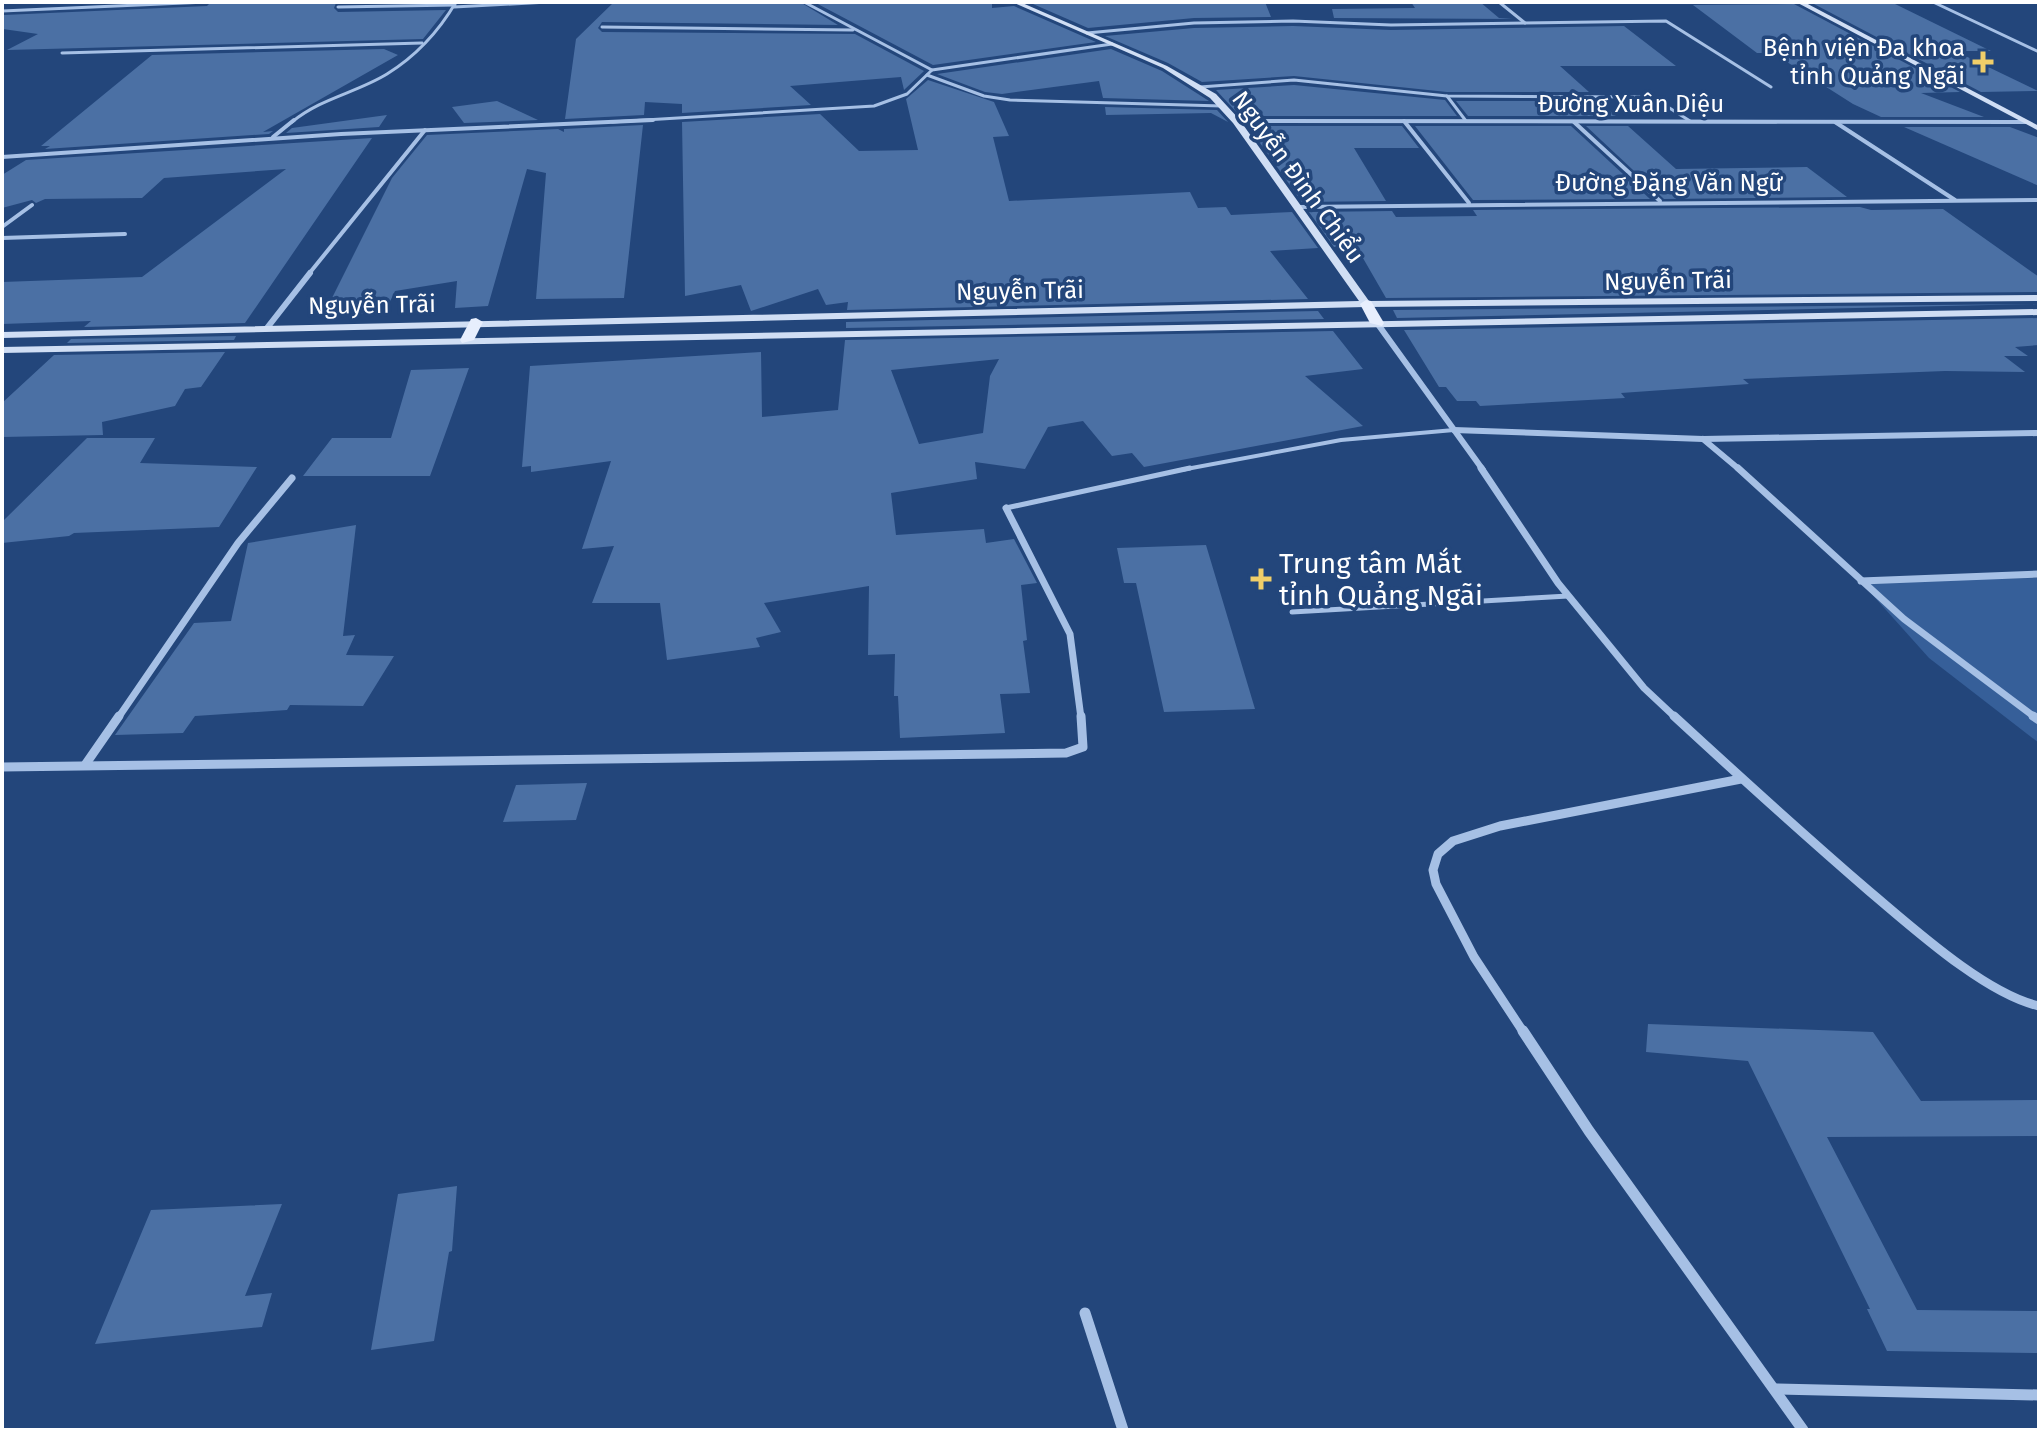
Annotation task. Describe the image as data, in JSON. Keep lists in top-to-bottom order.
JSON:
{
  "streets": {
    "main road": ["Nguyễn Đình Chiểu", "Nguyễn Trãi"],
    "street": ["Đường Xuân Diệu", "Đường Đặng Văn Ngữ"]
  },
  "crossings": [
    ["Đường Xuân Diệu", "Nguyễn Đình Chiểu"],
    ["Nguyễn Đình Chiểu", "Đường Đặng Văn Ngữ"],
    ["Nguyễn Đình Chiểu", "Nguyễn Trãi"]
  ],
  "places": {
    "health": ["Bệnh viện Đa khoa tỉnh Quảng Ngãi", "Trung tâm Mắt tỉnh Quảng Ngãi"]
  }
}
